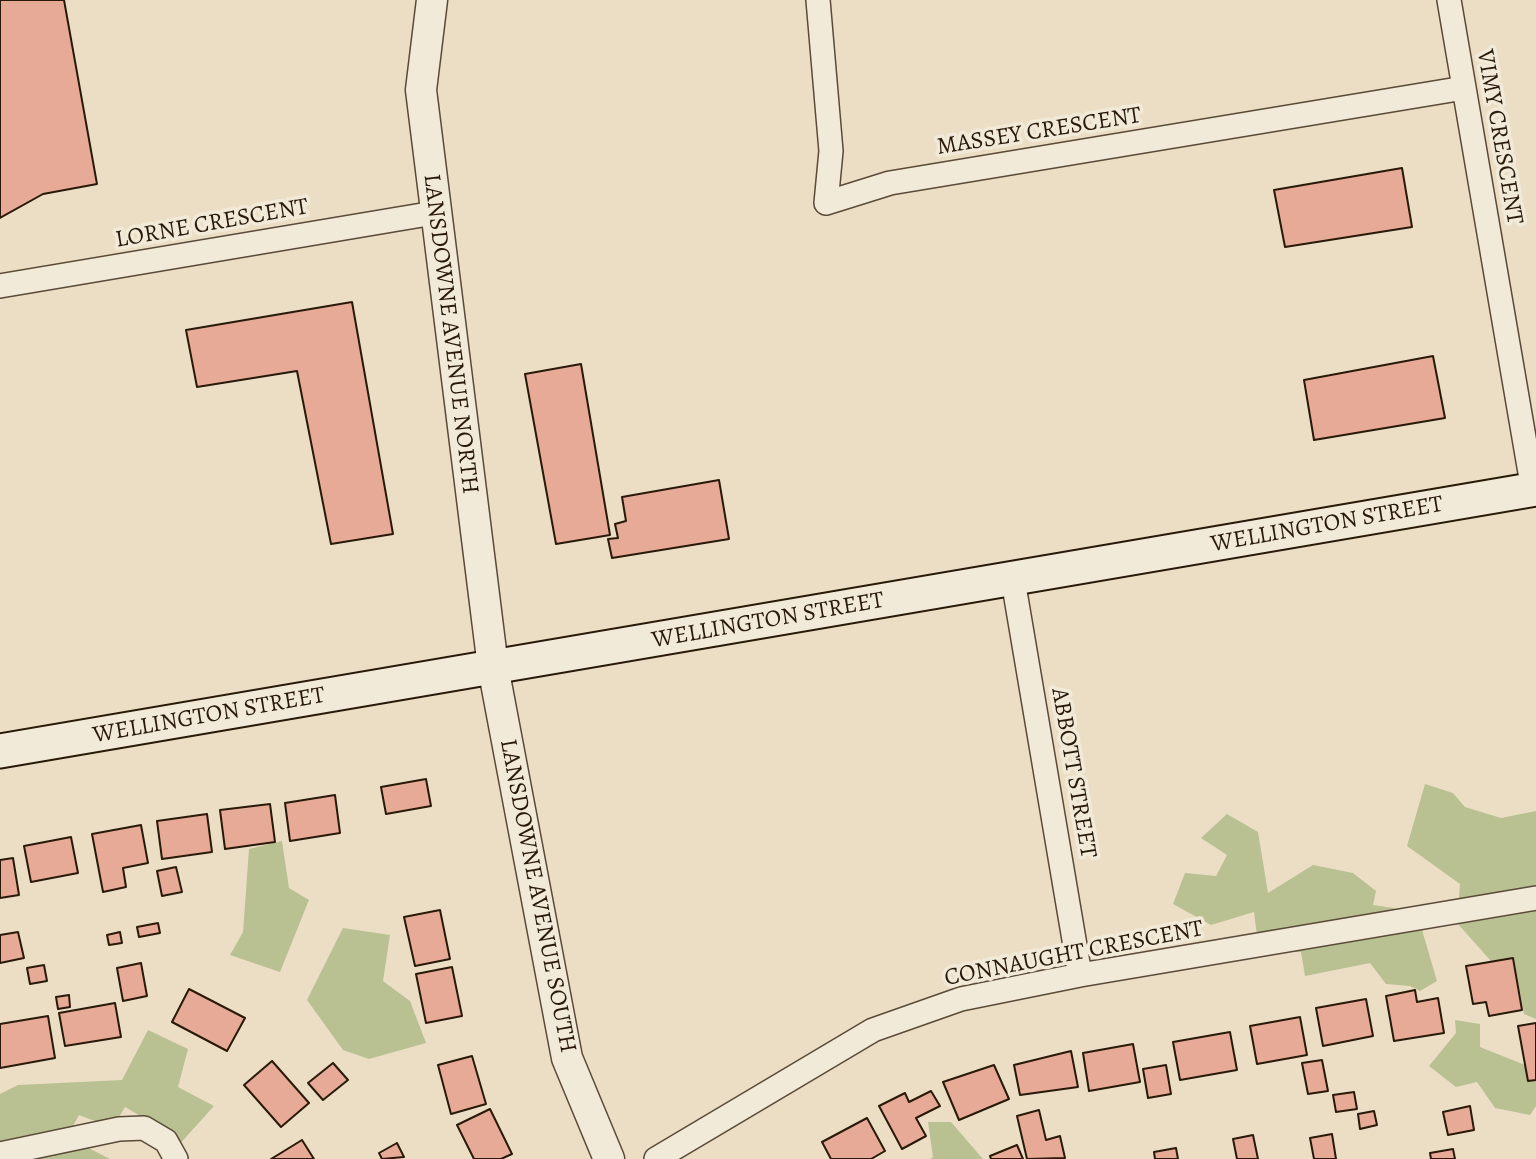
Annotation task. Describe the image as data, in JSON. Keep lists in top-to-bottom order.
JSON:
{
  "streets": {
    "main road": ["WELLINGTON STREET"],
    "street": [
      "MASSEY CRESCENT",
      "VIMY CRESCENT",
      "LORNE CRESCENT",
      "LANSDOWNE AVENUE NORTH",
      "ABBOTT STREET",
      "LANSDOWNE AVENUE SOUTH",
      "CONNAUGHT CRESCENT"
    ]
  },
  "crossings": [
    ["MASSEY CRESCENT", "VIMY CRESCENT"],
    ["VIMY CRESCENT", "WELLINGTON STREET"],
    ["LORNE CRESCENT", "LANSDOWNE AVENUE NORTH"],
    ["LANSDOWNE AVENUE NORTH", "WELLINGTON STREET"],
    ["LANSDOWNE AVENUE NORTH", "LANSDOWNE AVENUE SOUTH"],
    ["WELLINGTON STREET", "ABBOTT STREET"],
    ["WELLINGTON STREET", "LANSDOWNE AVENUE SOUTH"],
    ["ABBOTT STREET", "CONNAUGHT CRESCENT"]
  ]
}
